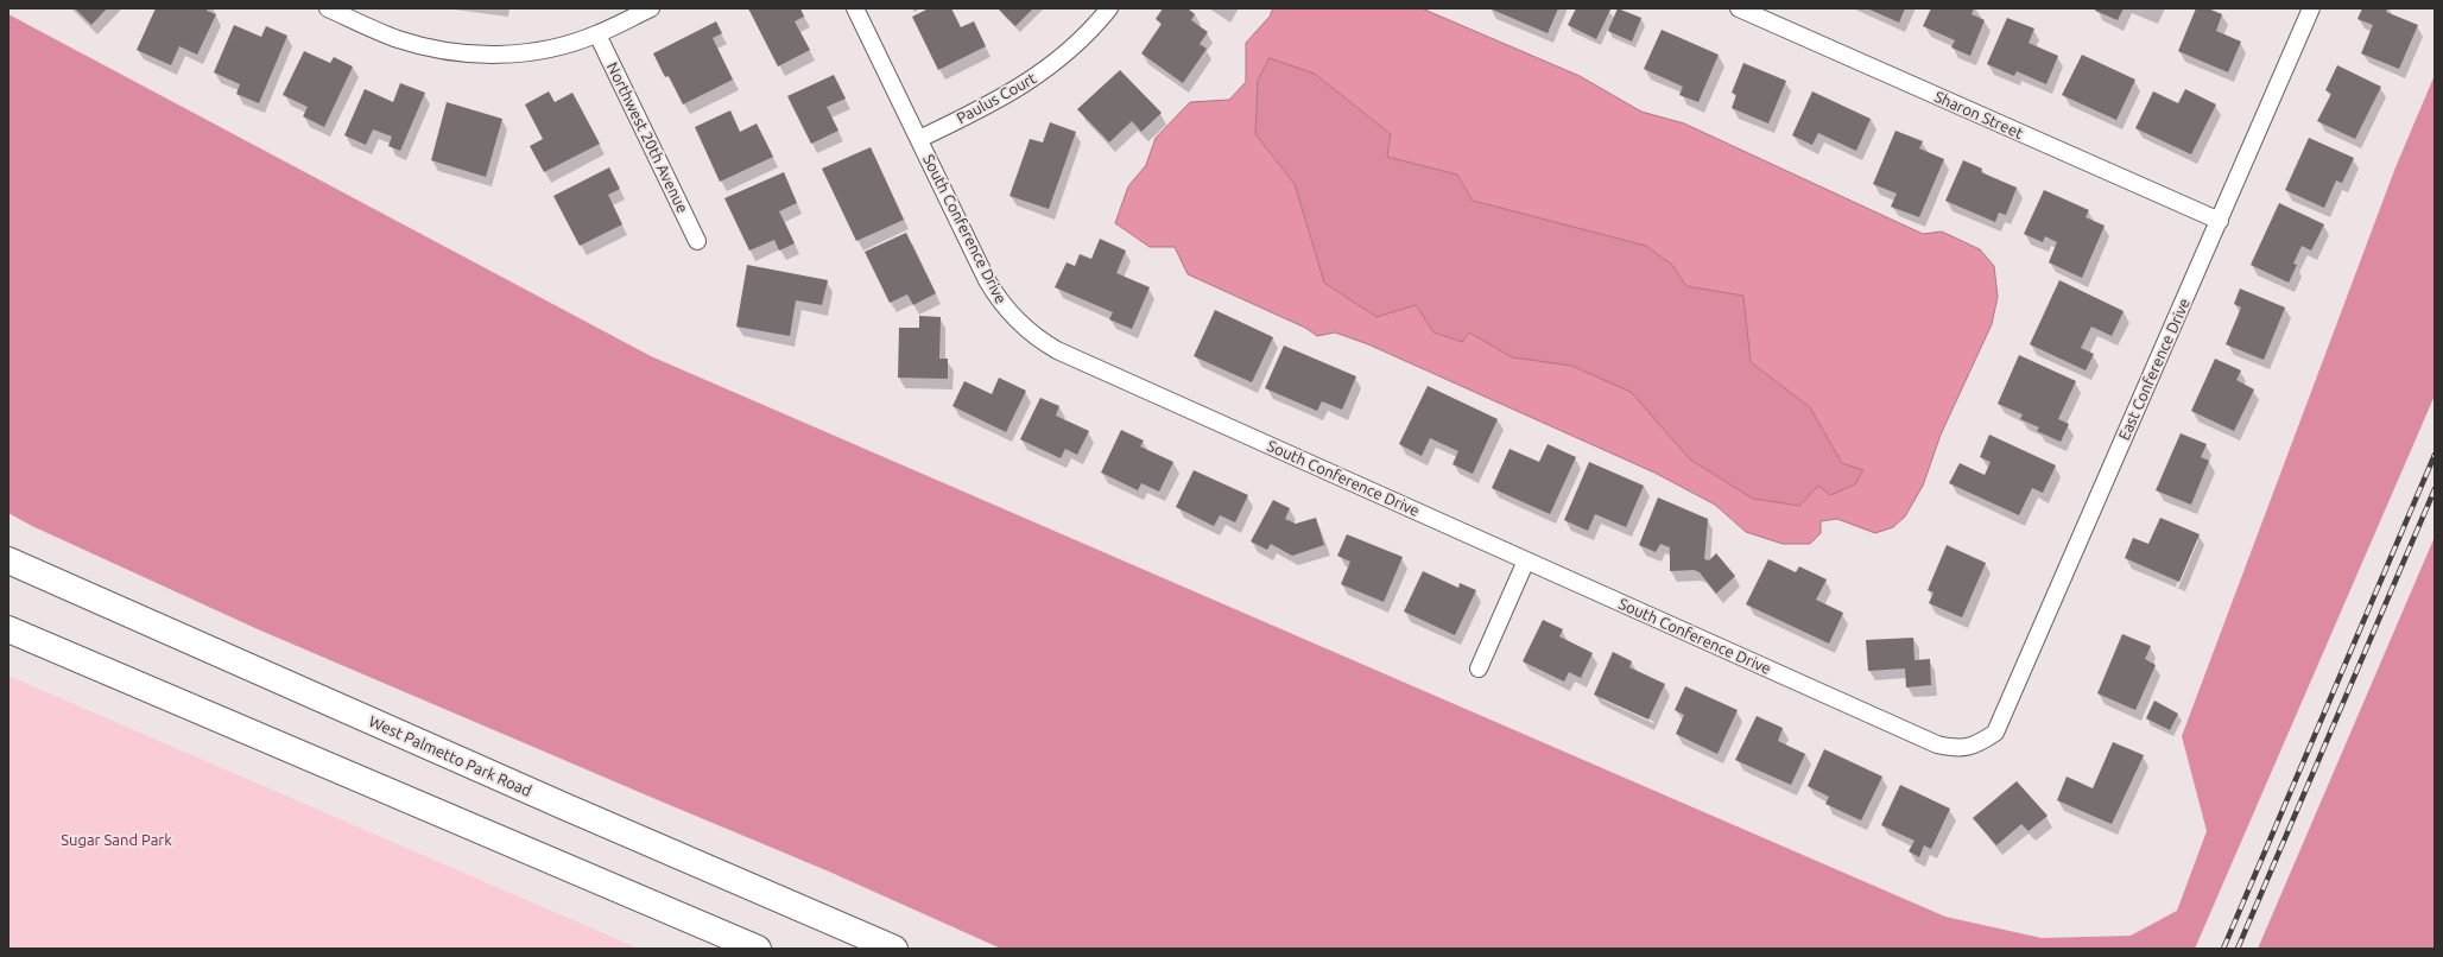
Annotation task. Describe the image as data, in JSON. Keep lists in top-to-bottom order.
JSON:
{
  "streets": {
    "main road": ["West Palmetto Park Road"],
    "street": [
      "Paulus Court",
      "Sharon Street",
      "Northwest 20th Avenue",
      "South Conference Drive",
      "East Conference Drive"
    ]
  },
  "crossings": [
    ["Paulus Court", "South Conference Drive"],
    ["Sharon Street", "East Conference Drive"],
    ["South Conference Drive", "East Conference Drive"]
  ],
  "parks": ["Sugar Sand Park"]
}
